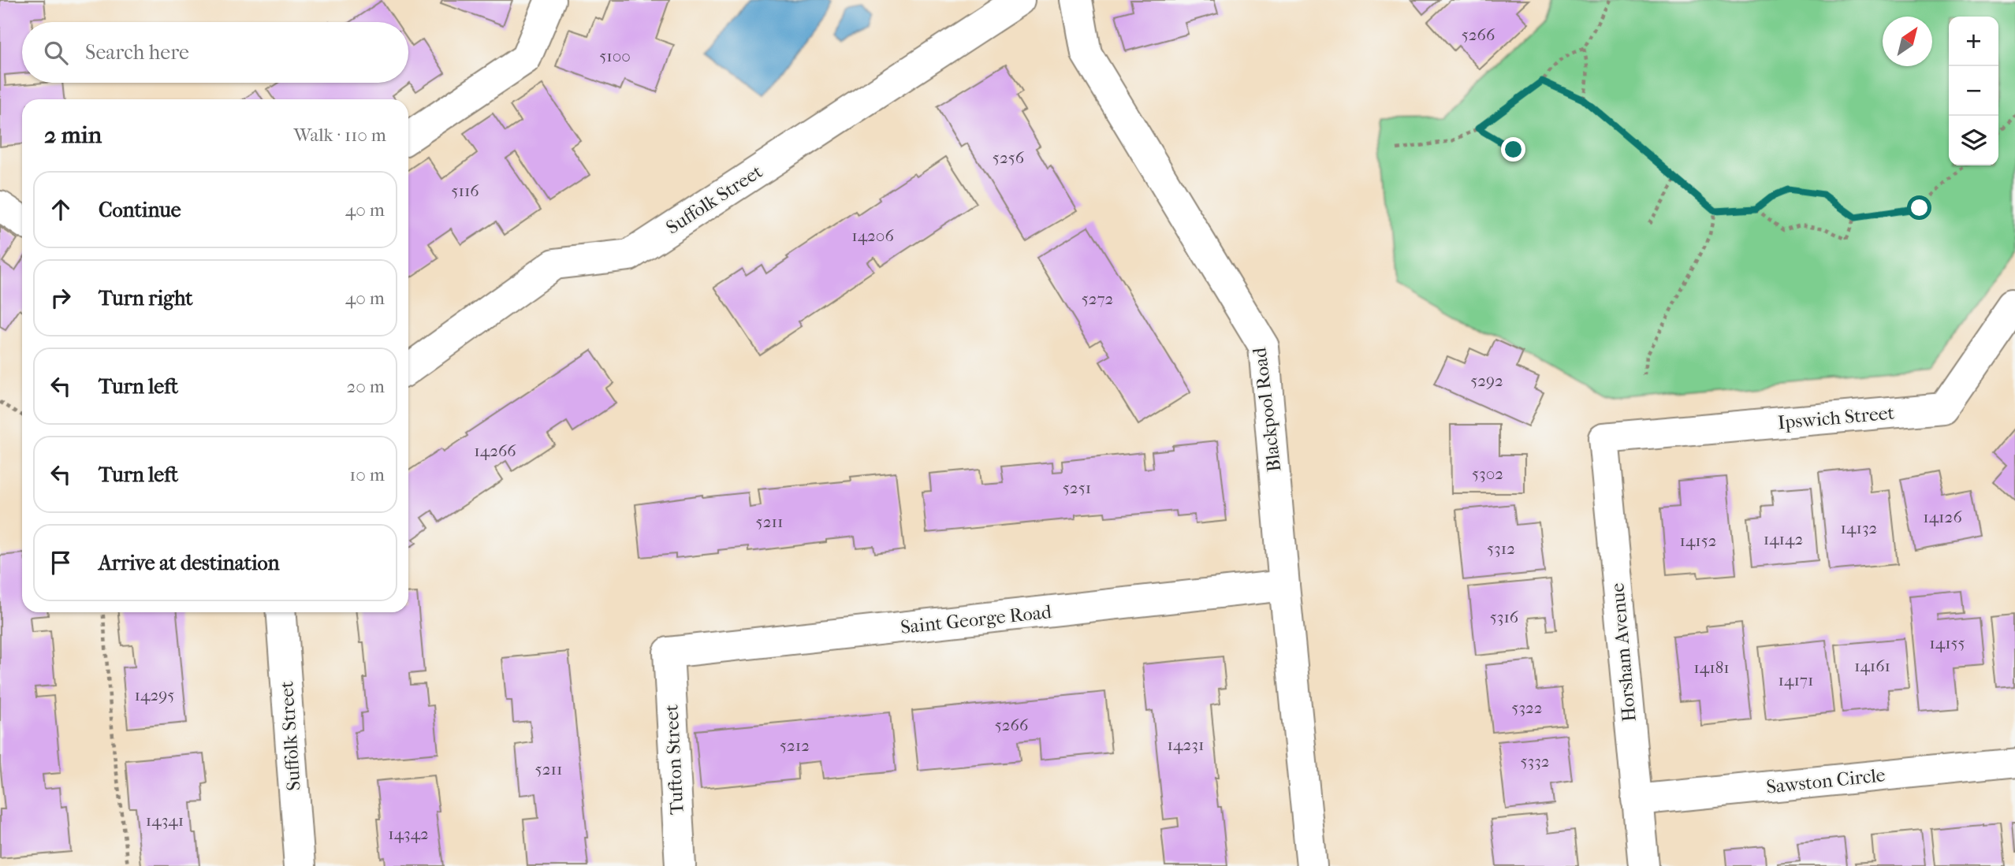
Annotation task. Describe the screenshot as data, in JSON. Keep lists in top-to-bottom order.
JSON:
{
  "streets": {
    "street": [
      "Suffolk Street",
      "Blackpool Road",
      "Ipswich Street",
      "Saint George Road",
      "Horsham Avenue",
      "Tufton Street",
      "Sawston Circle"
    ]
  },
  "crossings": [
    ["Blackpool Road", "Saint George Road"],
    ["Ipswich Street", "Horsham Avenue"],
    ["Saint George Road", "Tufton Street"],
    ["Horsham Avenue", "Sawston Circle"]
  ],
  "house_numbers": [
    "5266",
    "5100",
    "5256",
    "5116",
    "14206",
    "5272",
    "5292",
    "14266",
    "5302",
    "5251",
    "14126",
    "5211",
    "14132",
    "14142",
    "14152",
    "5312",
    "5316",
    "14155",
    "14161",
    "14181",
    "14171",
    "14295",
    "5322",
    "5266",
    "14231",
    "5212",
    "5332",
    "5211",
    "14341",
    "14342"
  ],
  "north": "top right",
  "page": {
    "map_buttons": ["+", "−"],
    "search": "Search here",
    "heading": ["2 min", "Walk · 110 m"],
    "list": [
      ["Continue", "40 m"],
      ["Turn right", "40 m"],
      ["Turn left", "20 m"],
      ["Turn left", "10 m"],
      "Arrive at destination"
    ]
  }
}
